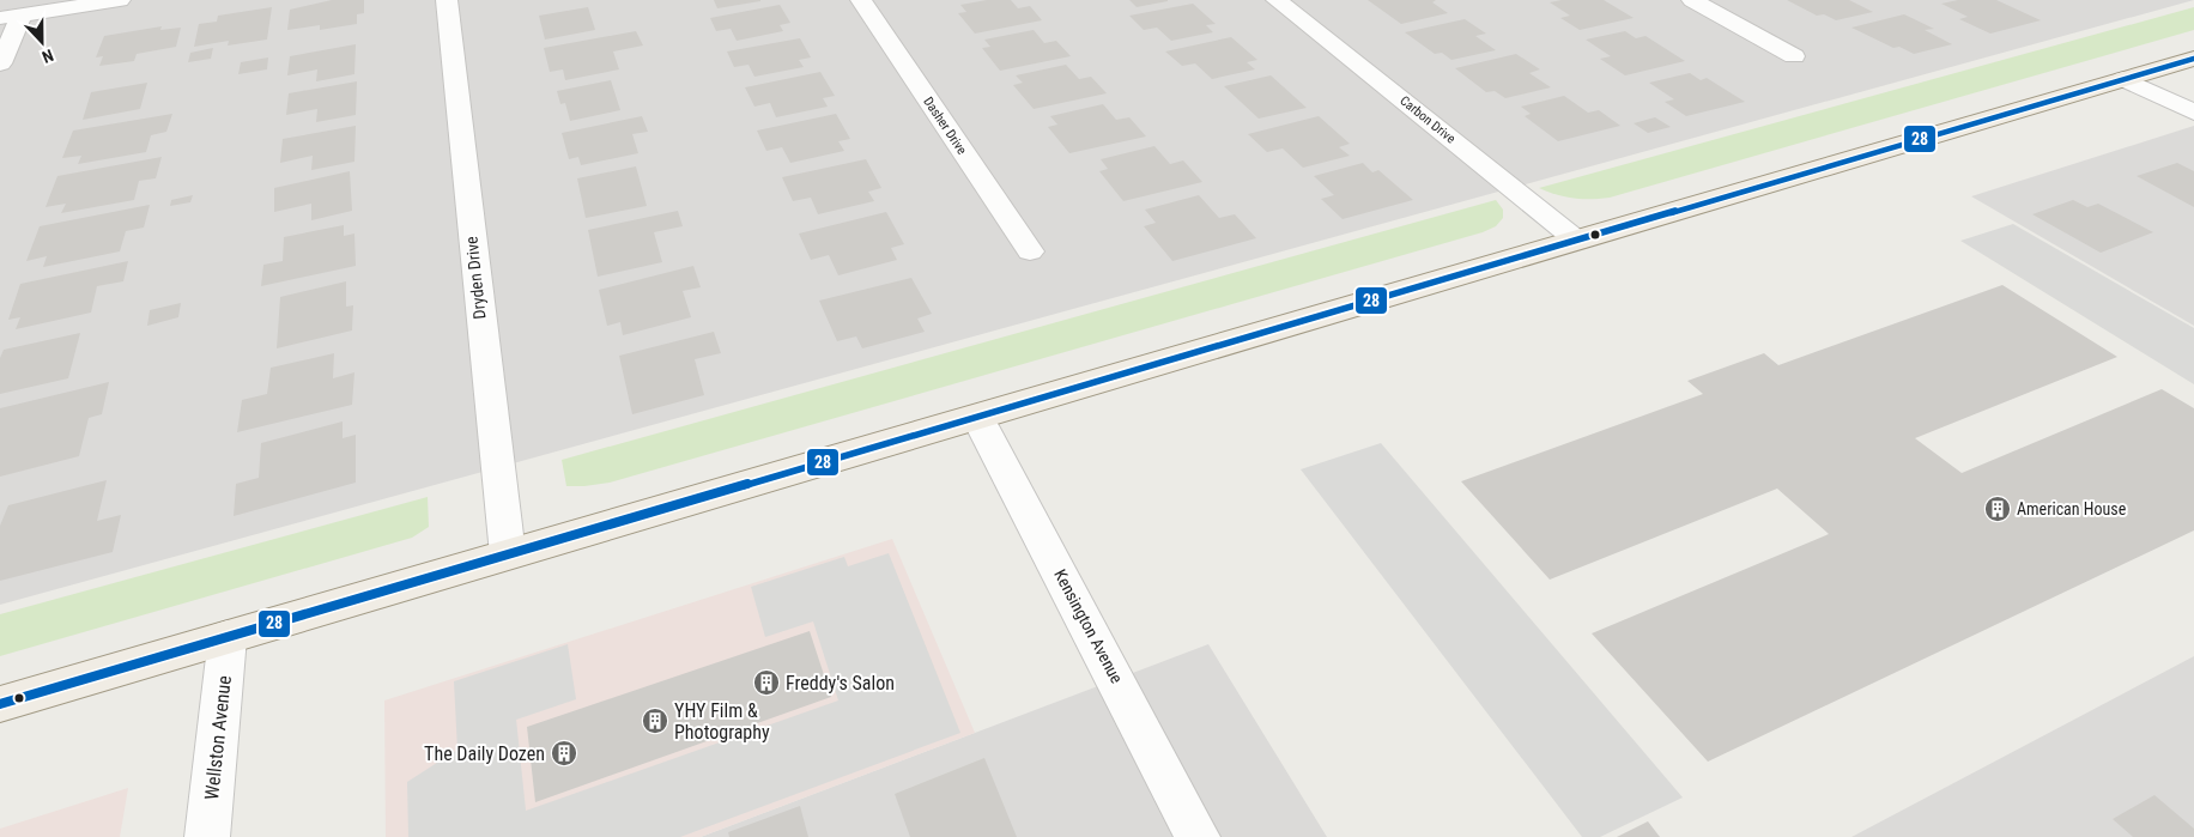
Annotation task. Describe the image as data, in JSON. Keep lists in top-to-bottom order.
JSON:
{
  "streets": {
    "street": [
      "Carbon Drive",
      "Dasher Drive",
      "Dryden Drive",
      "Kensington Avenue",
      "Wellston Avenue"
    ]
  },
  "places": {
    "building": [
      "American House",
      "Freddy's Salon",
      "YHY Film & Photography",
      "The Daily Dozen"
    ]
  },
  "lines": ["transit line 28"],
  "north": "bottom"
}
